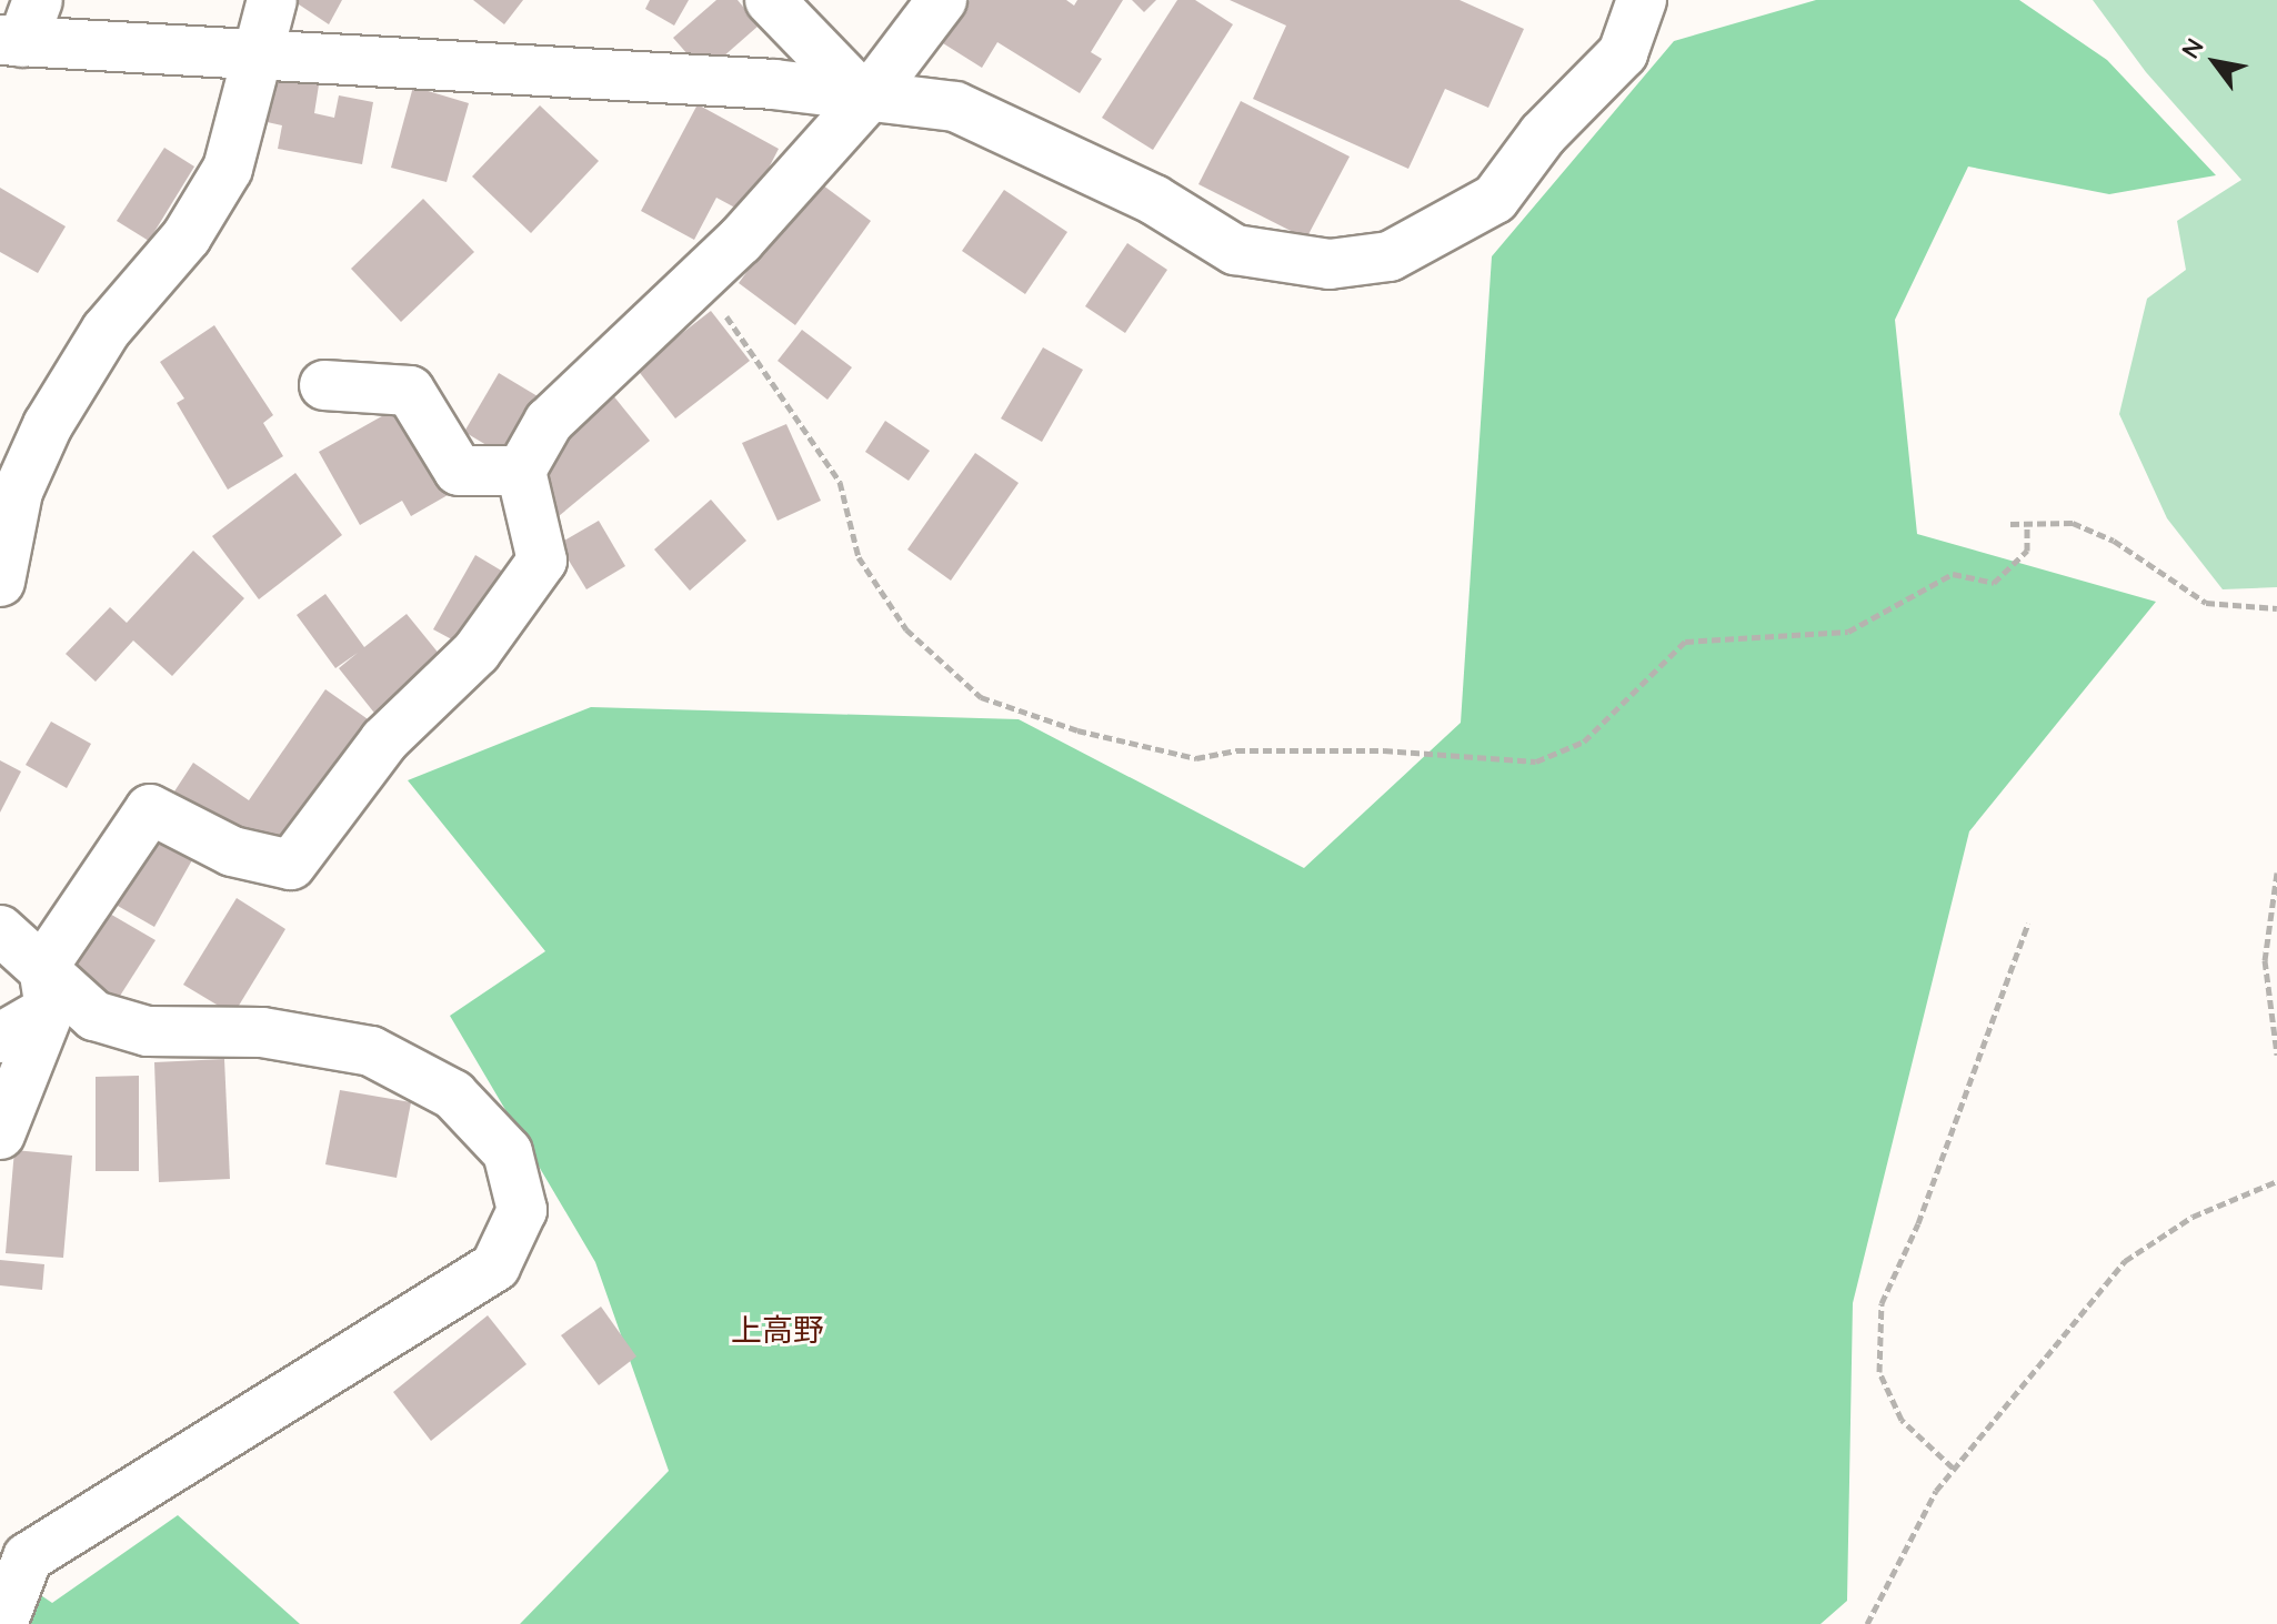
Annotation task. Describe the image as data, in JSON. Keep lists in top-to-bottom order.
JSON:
{
  "districts": ["上高野"],
  "north": "top left"
}
